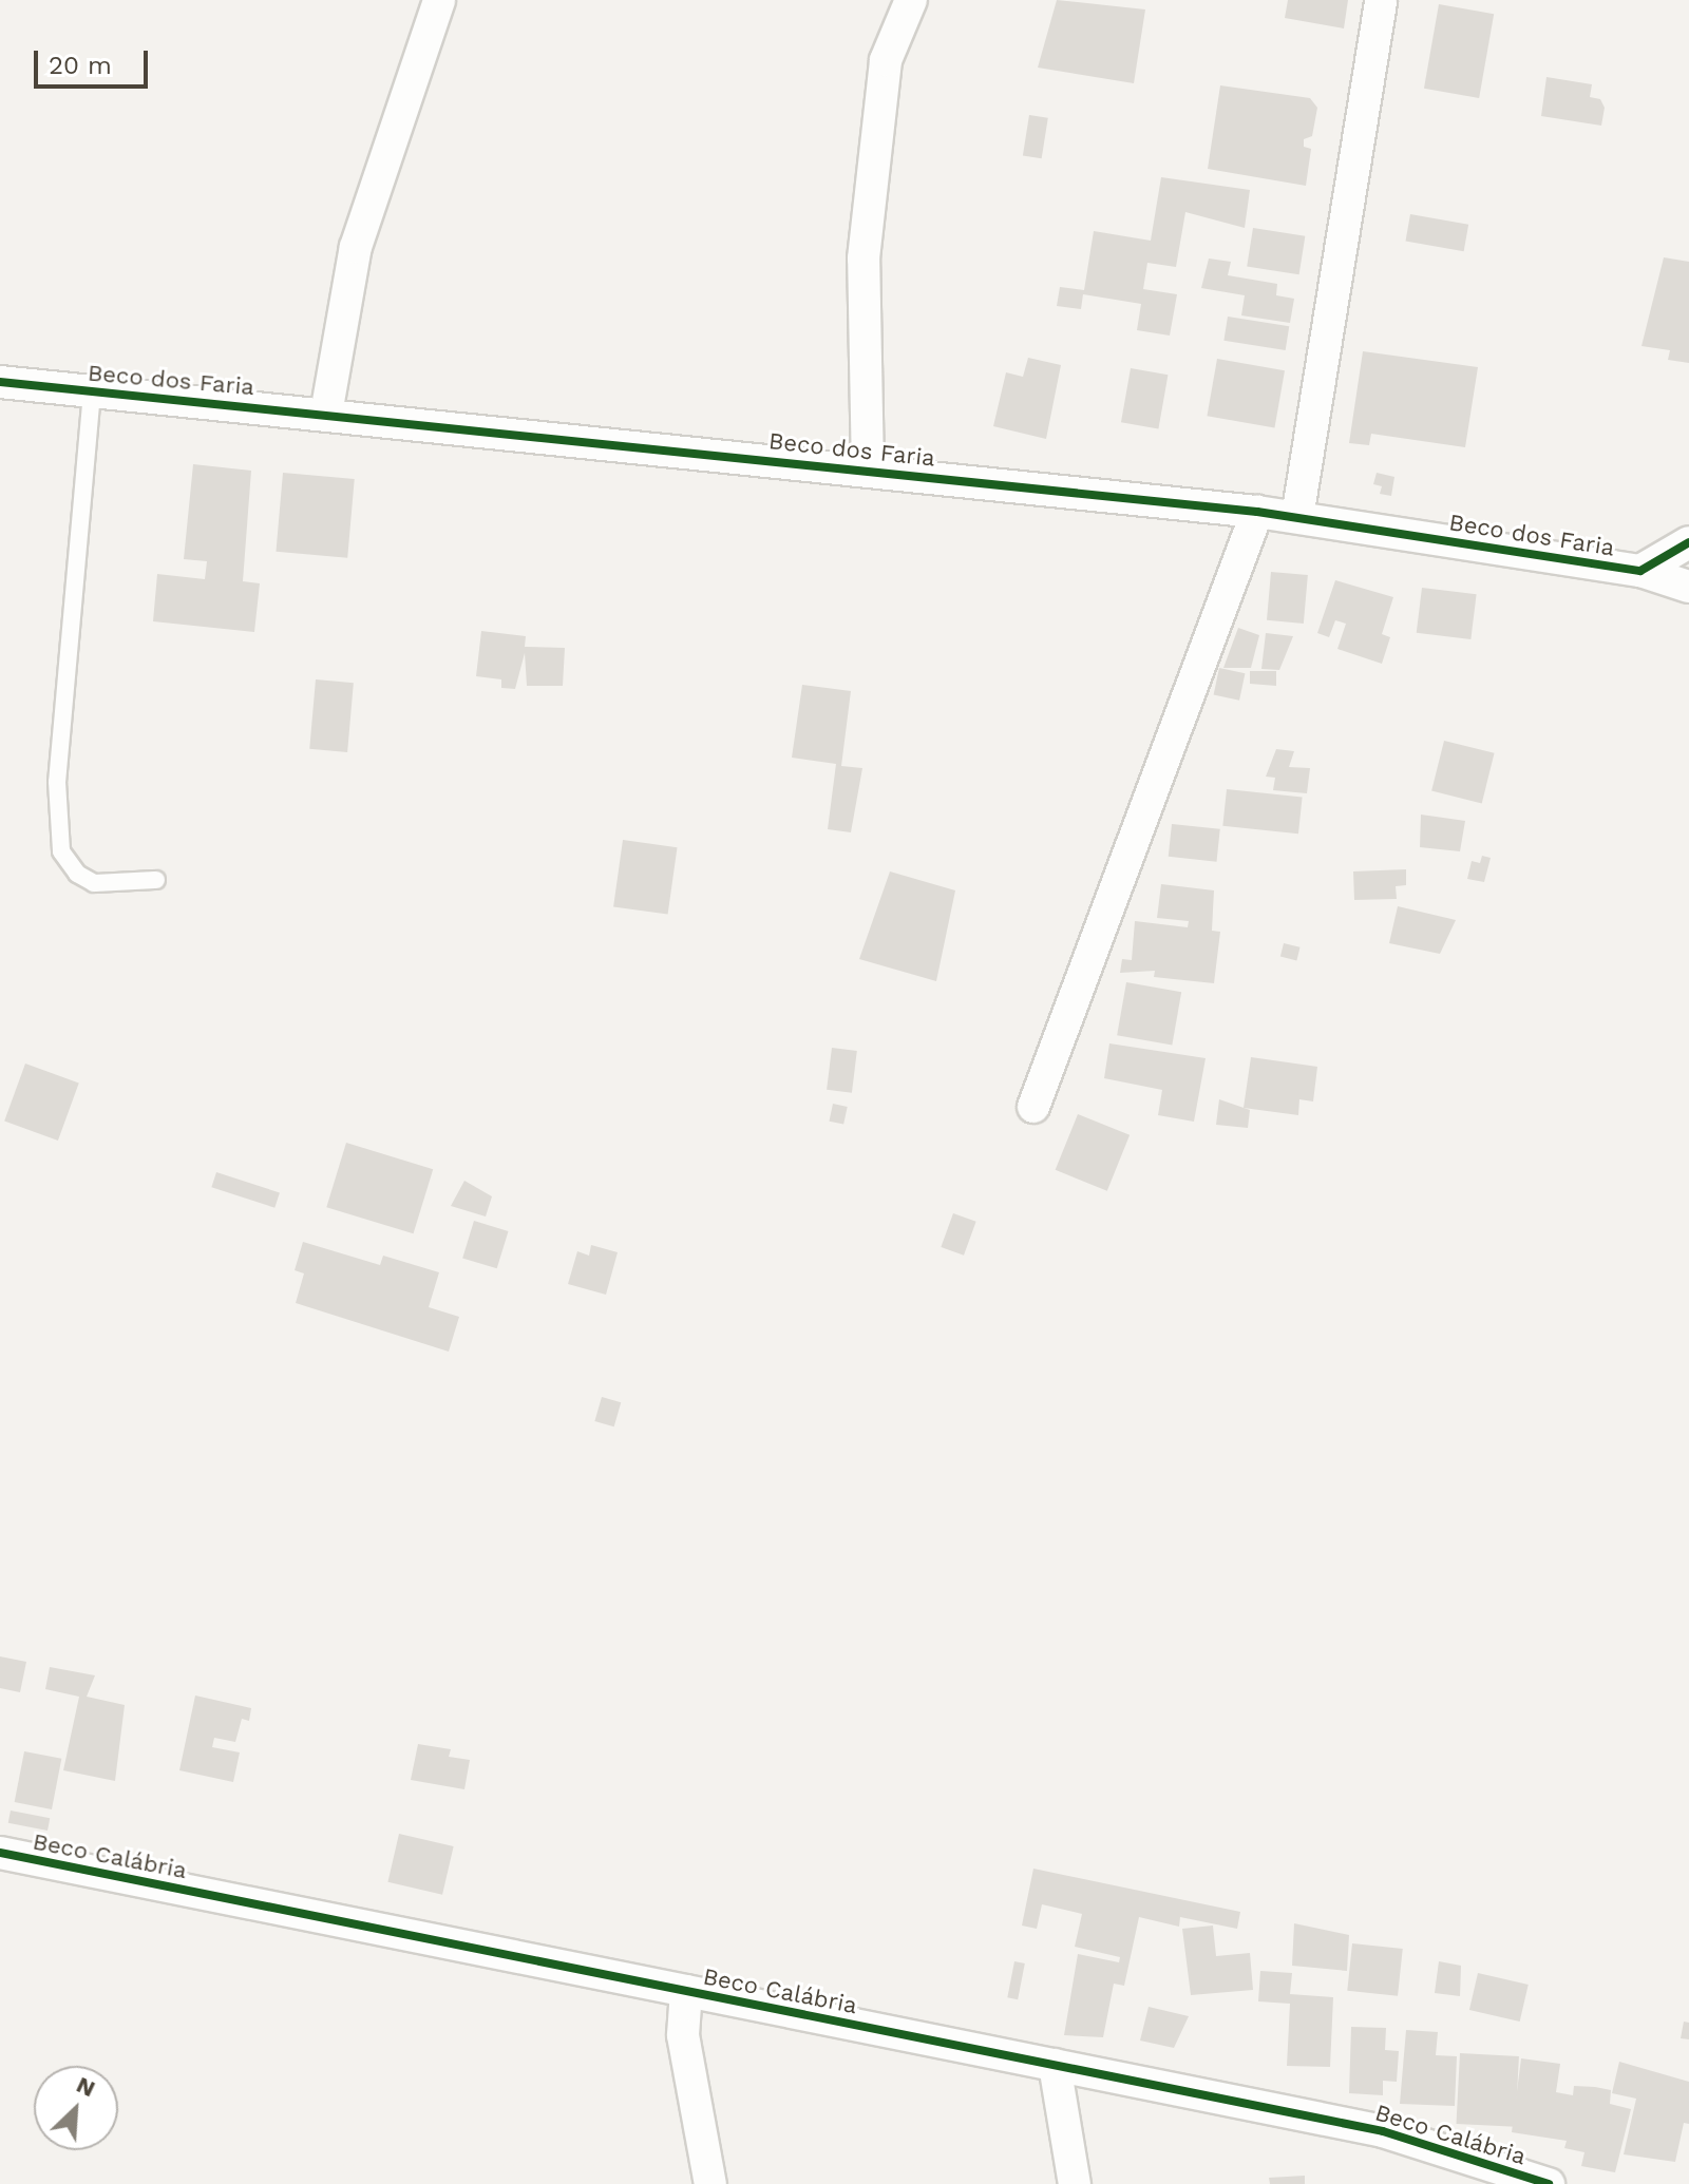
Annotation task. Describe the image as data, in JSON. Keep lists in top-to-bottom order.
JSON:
{
  "streets": {
    "street": ["Beco dos Faria", "Beco Calábria"]
  },
  "scale_bar": "20 m",
  "north": "top right"
}
